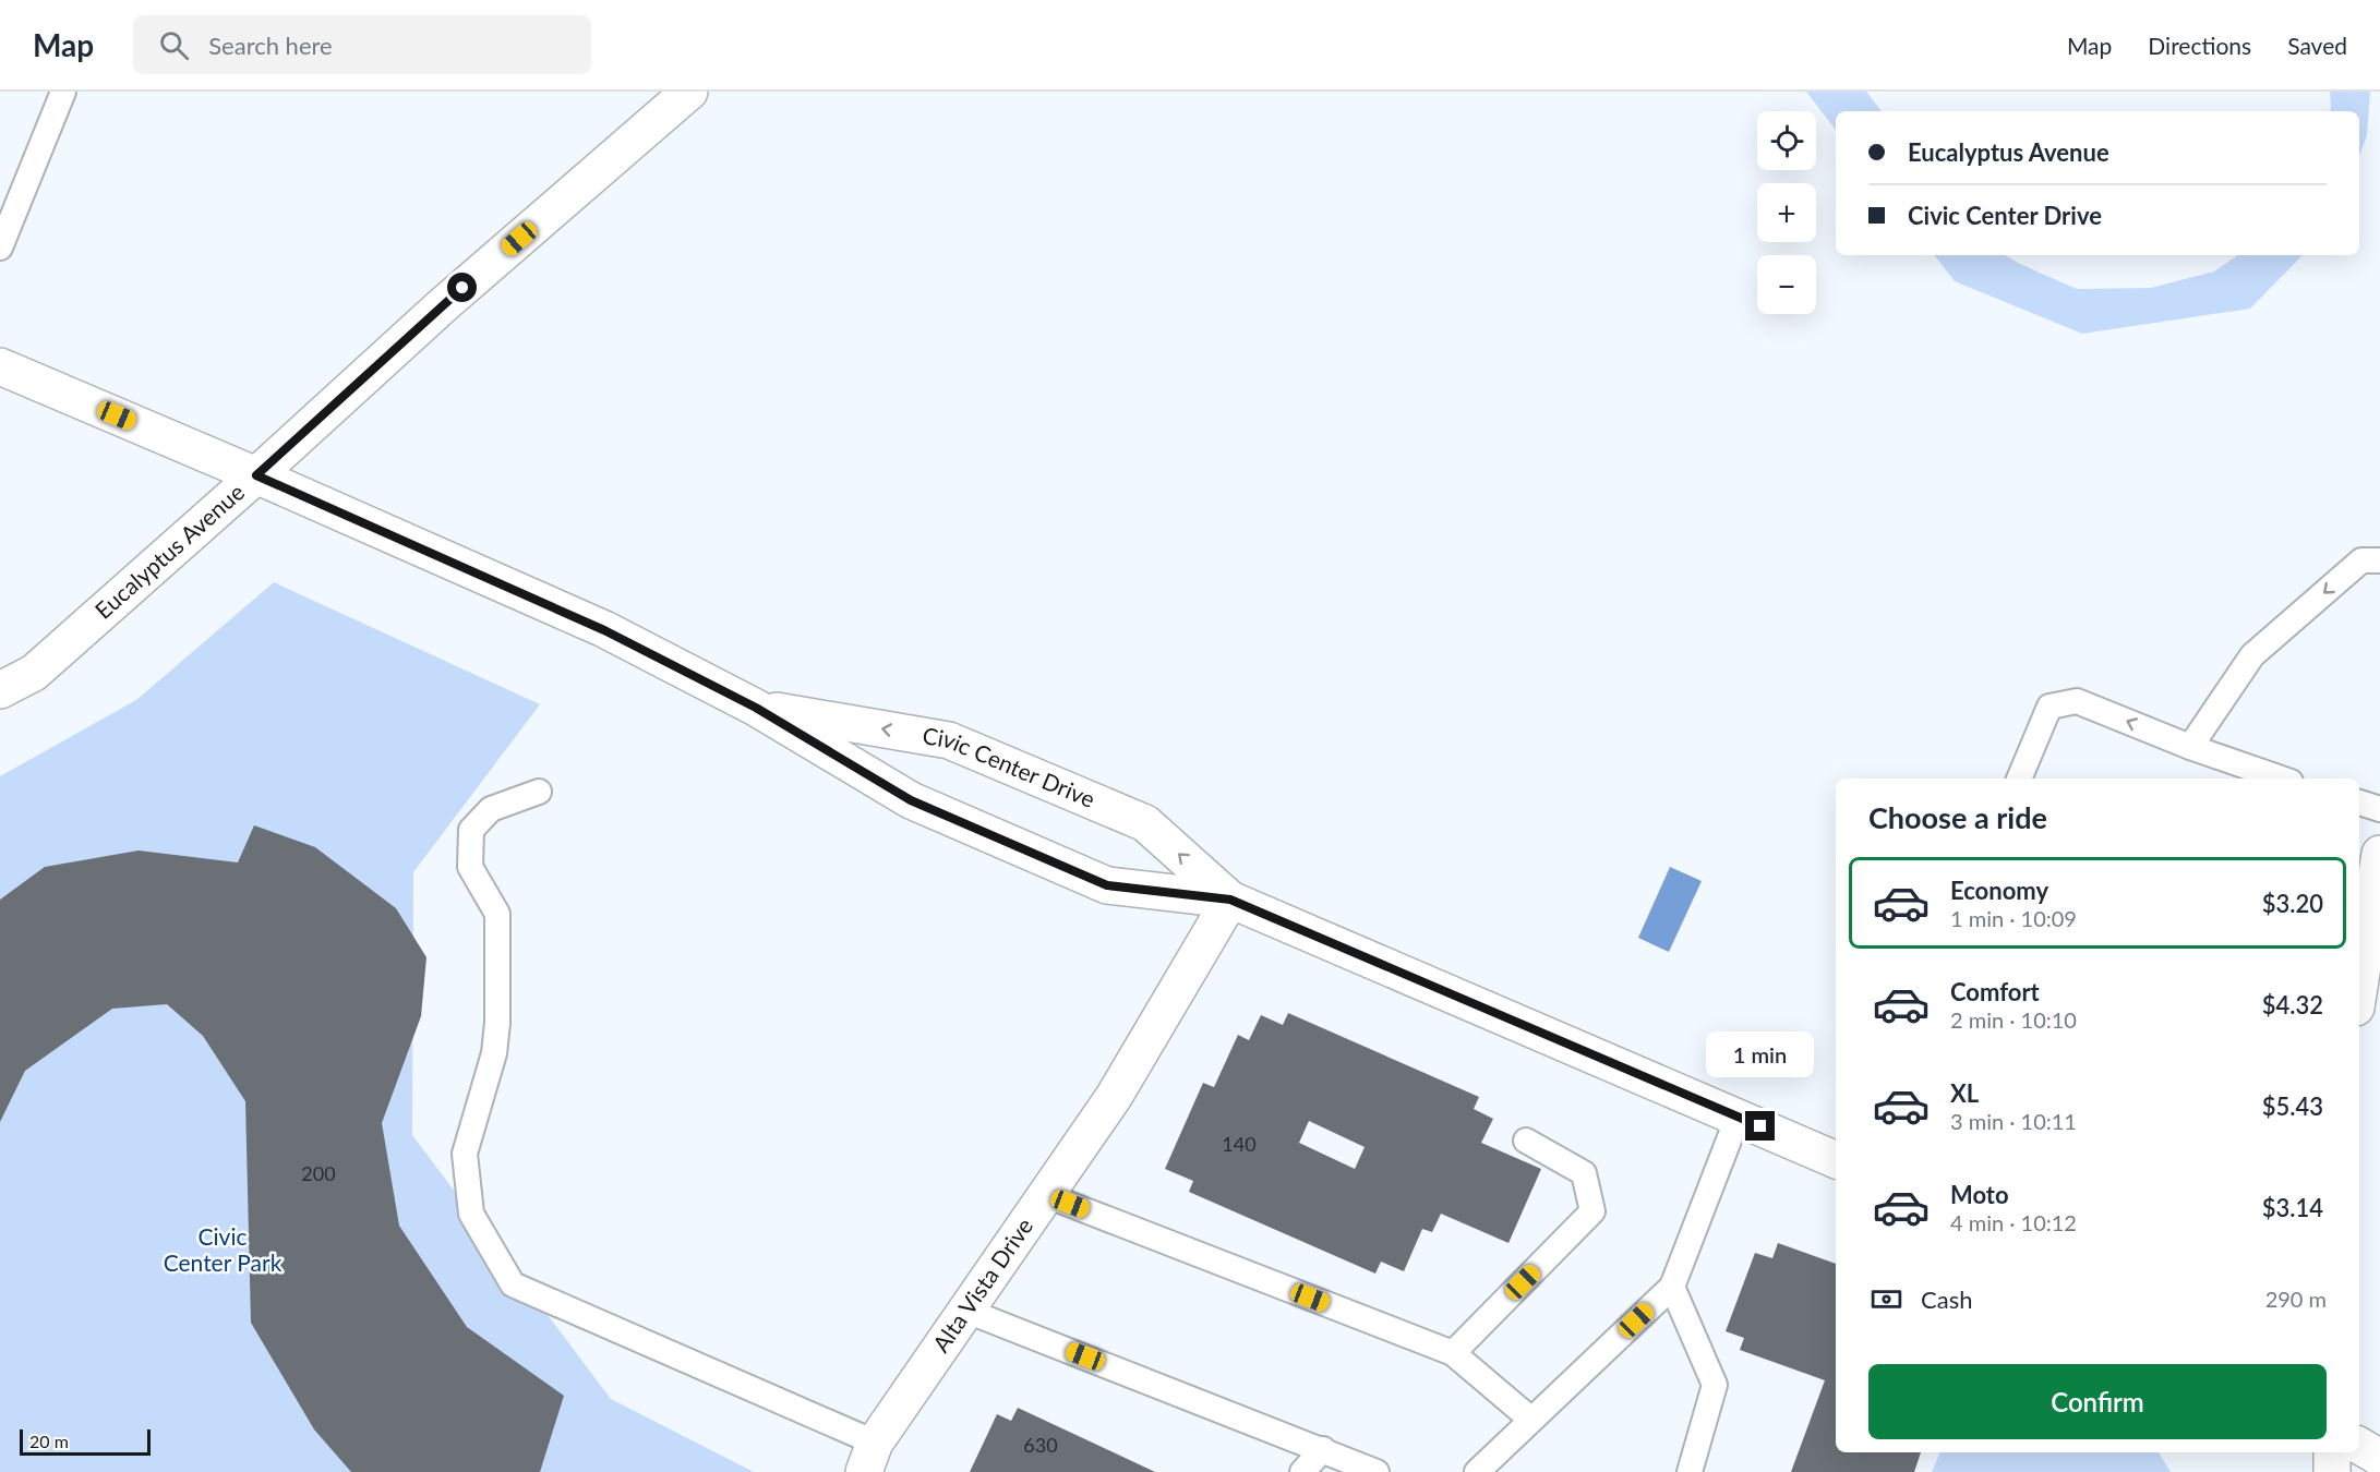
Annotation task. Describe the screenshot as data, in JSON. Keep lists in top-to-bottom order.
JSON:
{
  "streets": {
    "main road": ["Eucalyptus Avenue", "Civic Center Drive", "Alta Vista Drive"]
  },
  "crossings": [
    ["Eucalyptus Avenue", "Civic Center Drive"],
    ["Civic Center Drive", "Alta Vista Drive"]
  ],
  "parks": ["Civic Center Park"],
  "house_numbers": ["140", "200", "630"],
  "scale_bar": "20 m",
  "page": {
    "header": "Map",
    "search": "Search here",
    "nav": ["Map", "Directions", "Saved"],
    "map_buttons": ["+", "−"],
    "banner": ["Eucalyptus Avenue", "Civic Center Drive"],
    "heading": "Choose a ride",
    "list": [
      {
        "name": "Economy",
        "note": "1 min · 10:09",
        "value": "$3.20"
      },
      {
        "name": "Comfort",
        "note": "2 min · 10:10",
        "value": "$4.32"
      },
      {
        "name": "XL",
        "note": "3 min · 10:11",
        "value": "$5.43"
      },
      {
        "name": "Moto",
        "note": "4 min · 10:12",
        "value": "$3.14"
      }
    ],
    "bubble": "1 min",
    "pay": ["Cash", "290 m"],
    "buttons": "Confirm",
    "scale": "20 m"
  }
}
